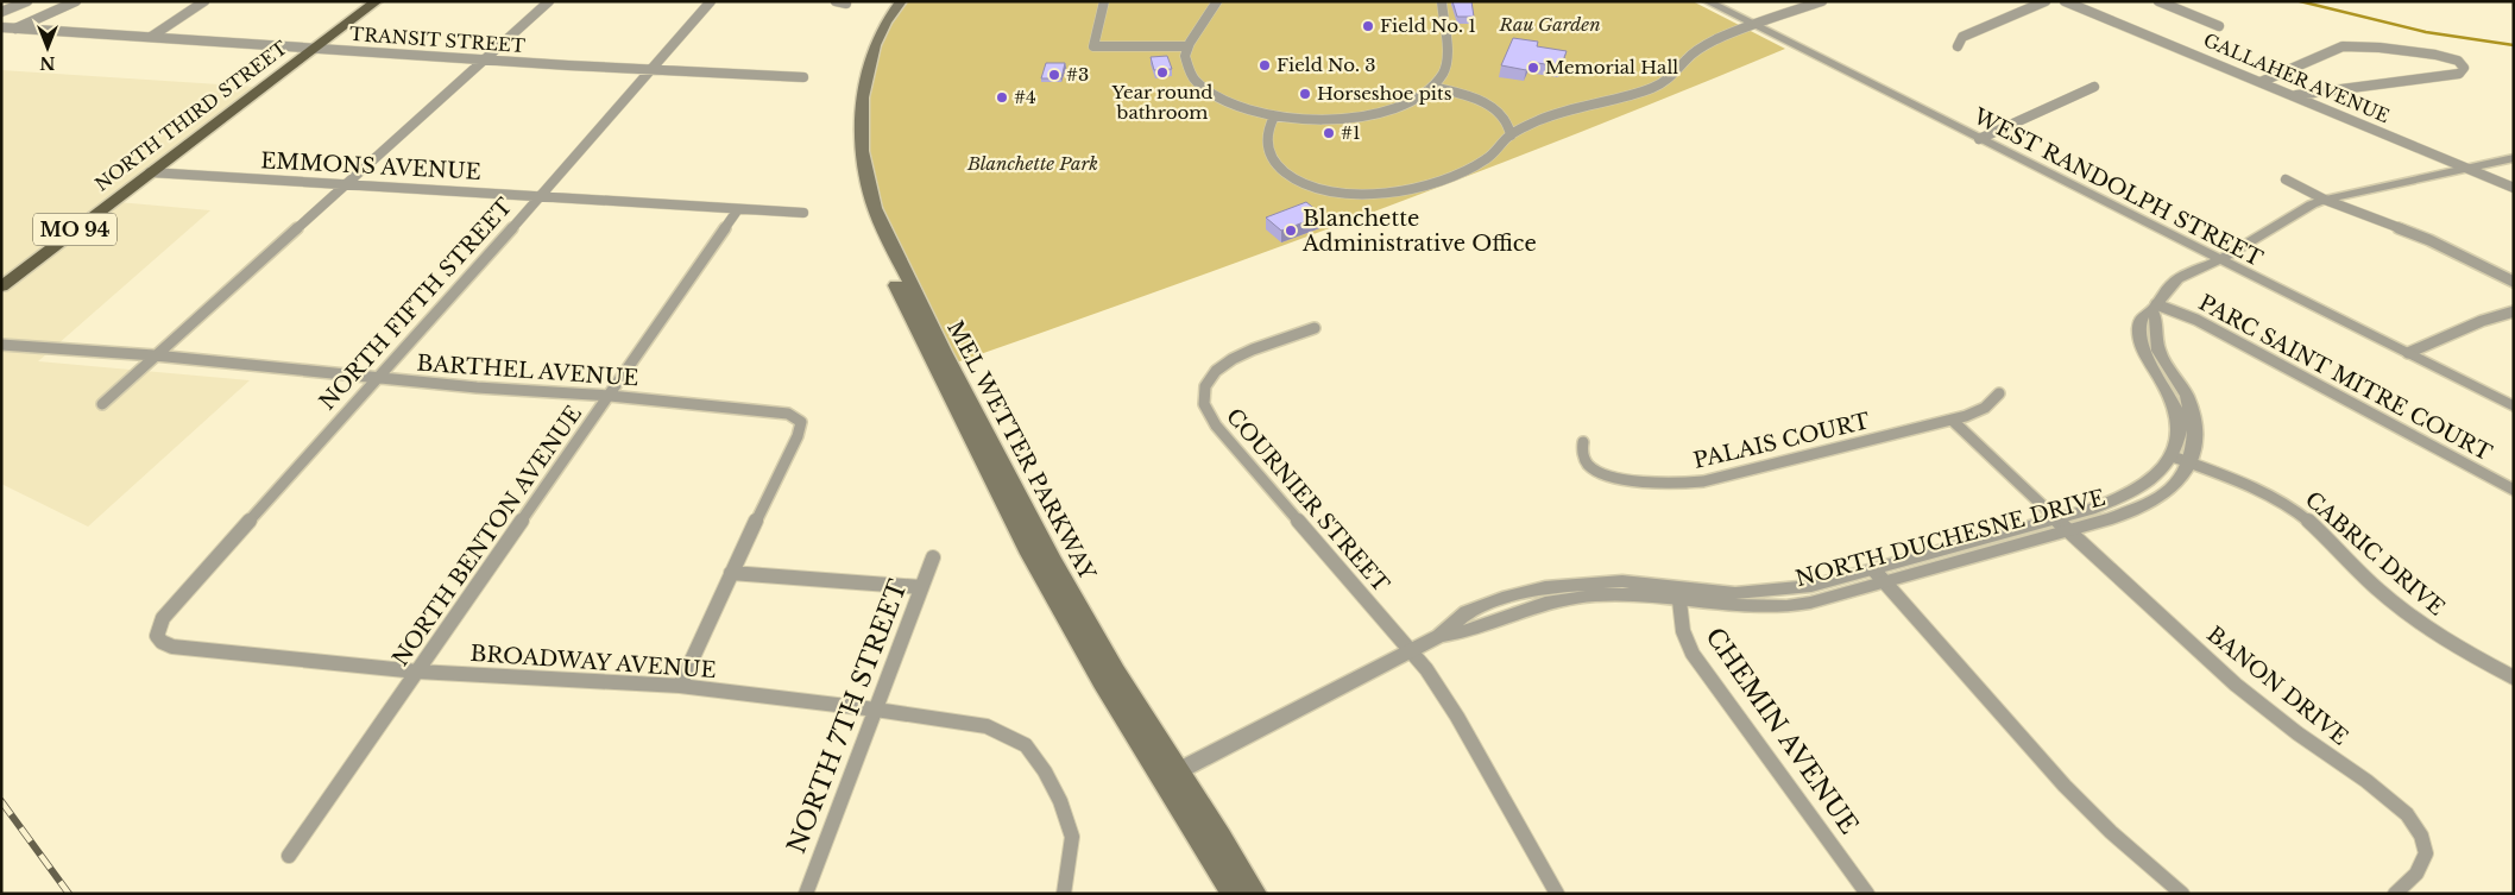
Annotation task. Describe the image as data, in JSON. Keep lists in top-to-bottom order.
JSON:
{
  "streets": {
    "main road": ["NORTH THIRD STREET", "MO 94", "MEL WETTER PARKWAY"],
    "street": [
      "TRANSIT STREET",
      "GALLAHER AVENUE",
      "EMMONS AVENUE",
      "WEST RANDOLPH STREET",
      "NORTH FIFTH STREET",
      "BARTHEL AVENUE",
      "PARC SAINT MITRE COURT",
      "PALAIS COURT",
      "COURNIER STREET",
      "NORTH BENTON AVENUE",
      "NORTH DUCHESNE DRIVE",
      "CABRIC DRIVE",
      "BROADWAY AVENUE",
      "BANON DRIVE",
      "NORTH 7TH STREET",
      "CHEMIN AVENUE"
    ]
  },
  "crossings": [
    ["TRANSIT STREET", "NORTH THIRD STREET"],
    ["TRANSIT STREET", "NORTH FIFTH STREET"],
    ["GALLAHER AVENUE", "NORTH DUCHESNE DRIVE"],
    ["NORTH THIRD STREET", "EMMONS AVENUE"],
    ["EMMONS AVENUE", "NORTH FIFTH STREET"],
    ["EMMONS AVENUE", "NORTH BENTON AVENUE"],
    ["WEST RANDOLPH STREET", "NORTH DUCHESNE DRIVE"],
    ["NORTH FIFTH STREET", "BARTHEL AVENUE"],
    ["NORTH FIFTH STREET", "BROADWAY AVENUE"],
    ["BARTHEL AVENUE", "NORTH BENTON AVENUE"],
    ["PARC SAINT MITRE COURT", "NORTH DUCHESNE DRIVE"],
    ["PALAIS COURT", "BANON DRIVE"],
    ["MEL WETTER PARKWAY", "NORTH DUCHESNE DRIVE"],
    ["COURNIER STREET", "NORTH DUCHESNE DRIVE"],
    ["NORTH BENTON AVENUE", "BROADWAY AVENUE"],
    ["NORTH DUCHESNE DRIVE", "CABRIC DRIVE"],
    ["NORTH DUCHESNE DRIVE", "BANON DRIVE"],
    ["NORTH DUCHESNE DRIVE", "CHEMIN AVENUE"],
    ["BROADWAY AVENUE", "NORTH 7TH STREET"]
  ],
  "parks": ["Rau Garden", "Blanchette Park"],
  "places": [
    "Field No. 1",
    "Field No. 3",
    "Memorial Hall",
    "Year round bathroom",
    "#3",
    "Horseshoe pits",
    "#4",
    "#1",
    "Blanchette Administrative Office"
  ],
  "north": "bottom"
}
